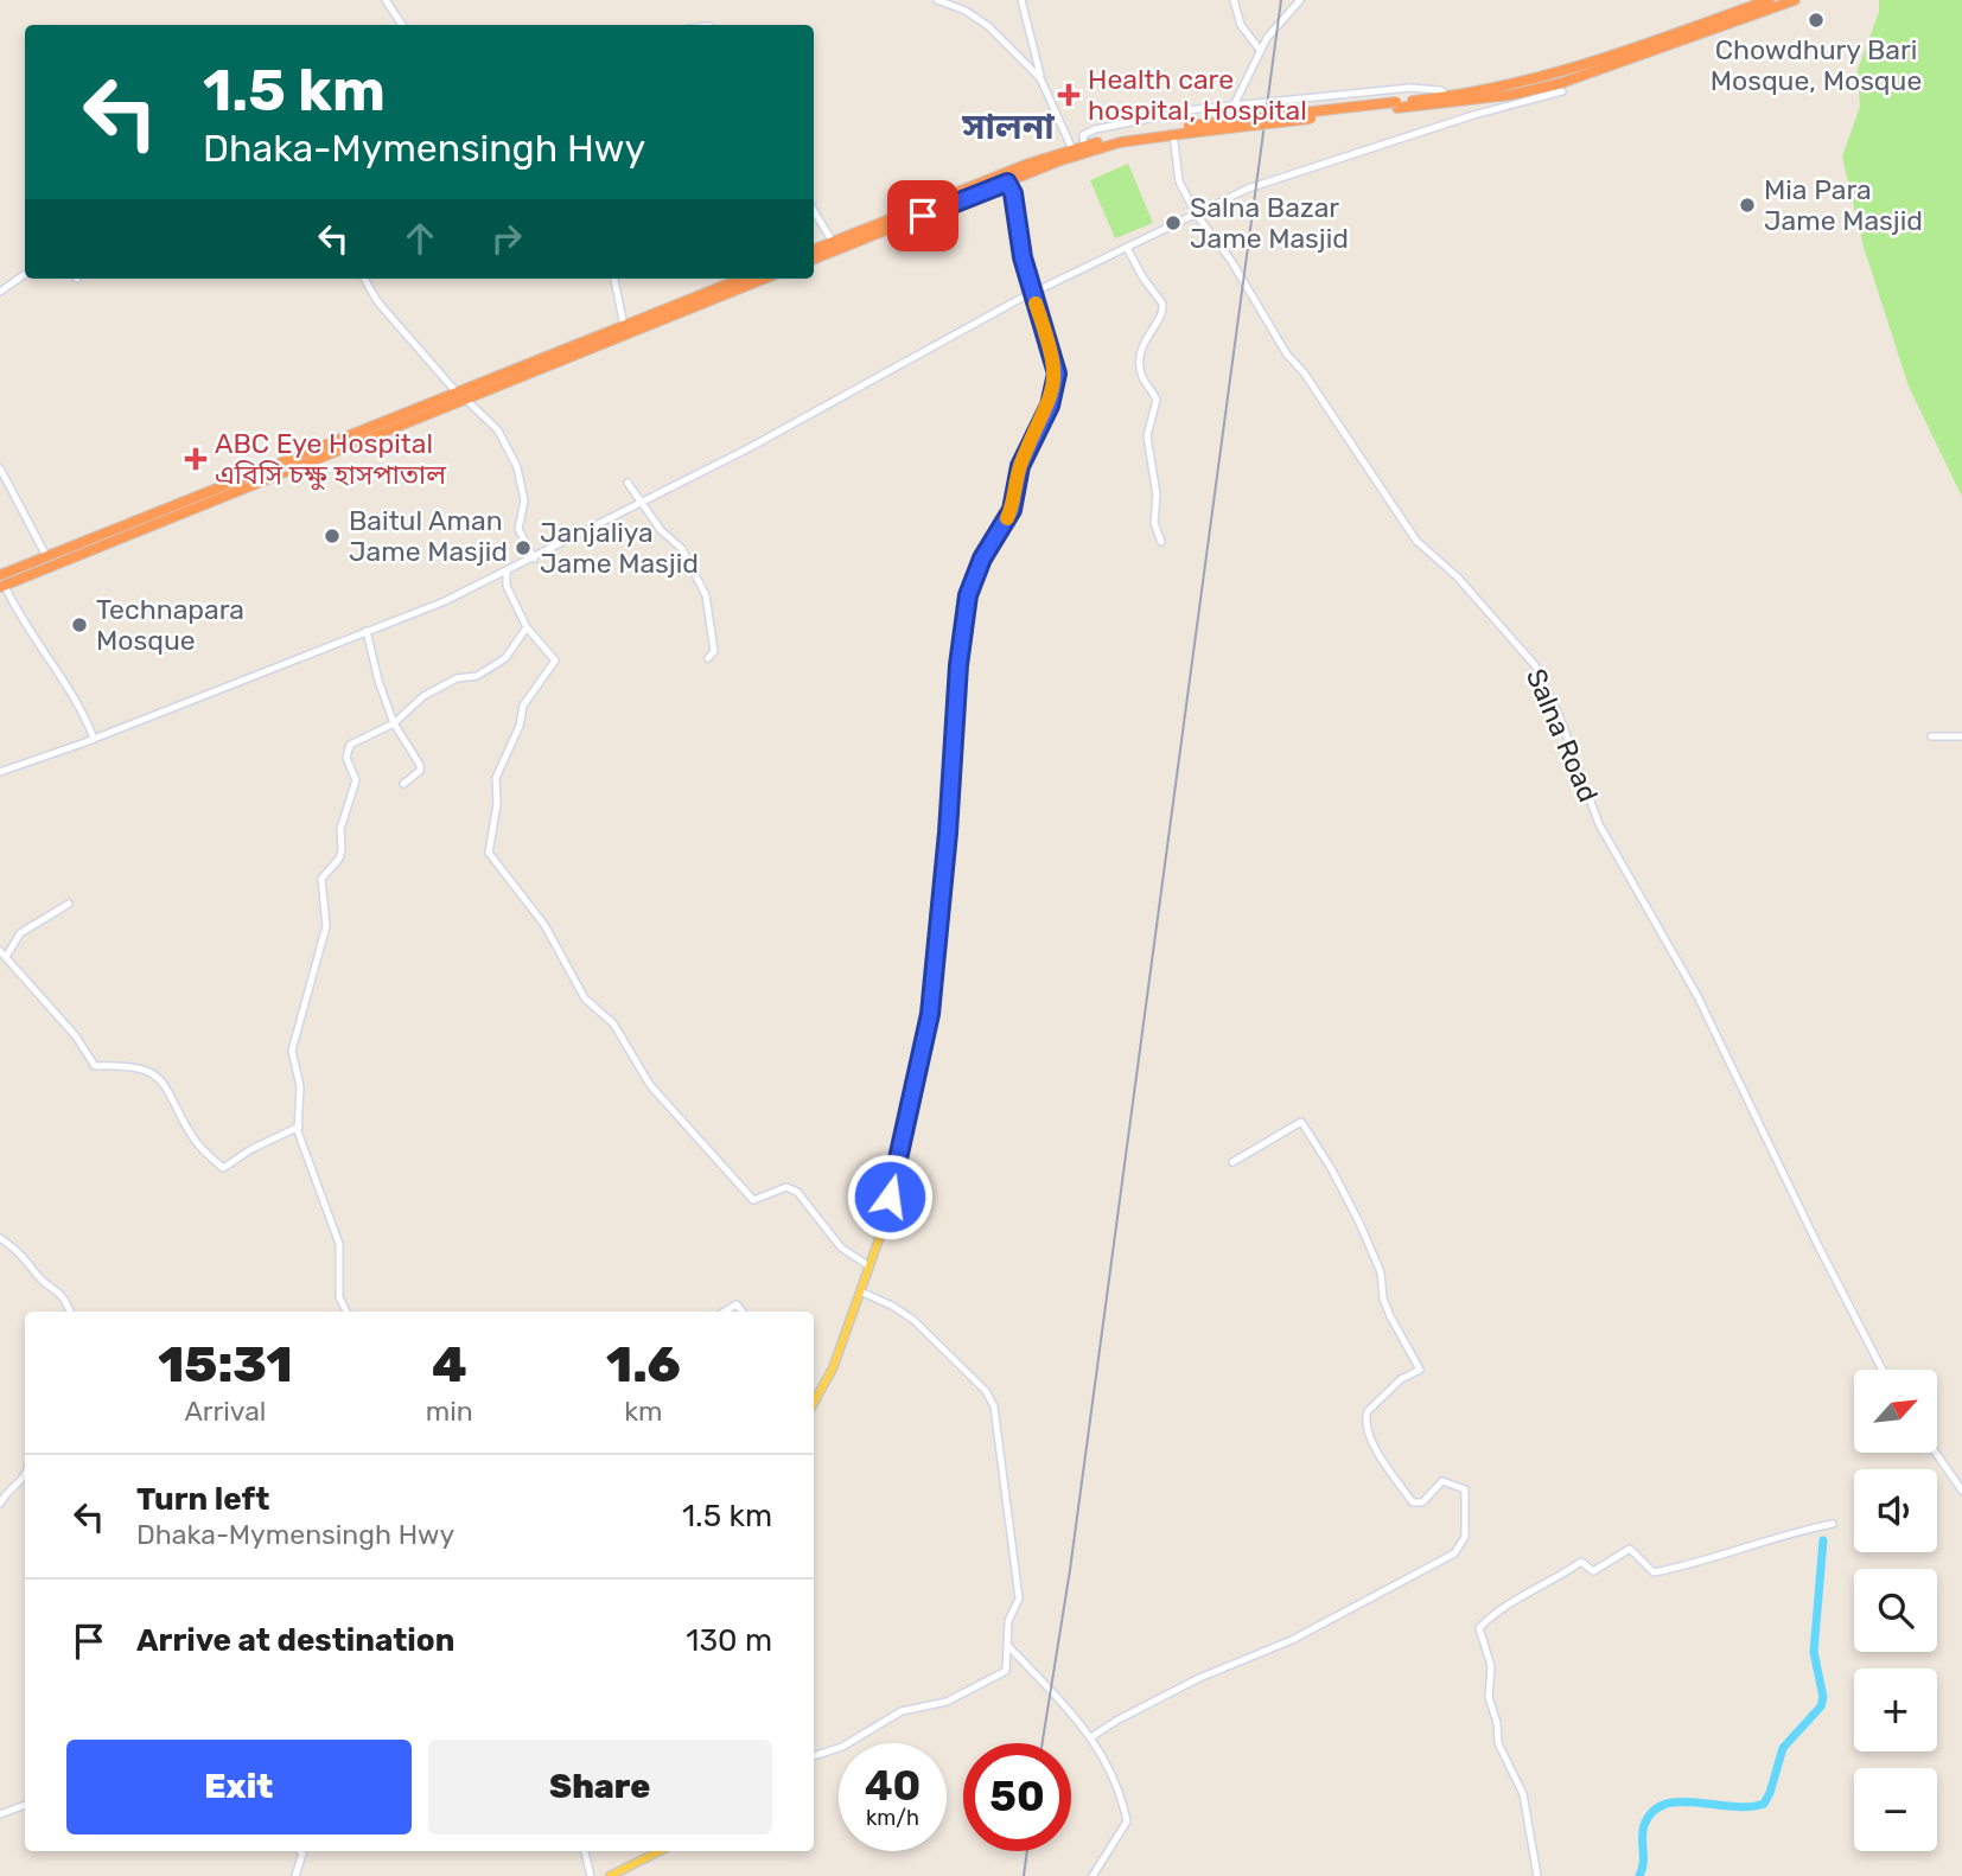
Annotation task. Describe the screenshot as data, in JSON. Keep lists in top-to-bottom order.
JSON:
{
  "streets": {
    "street": ["Salna Road"]
  },
  "districts": ["সালনা"],
  "places": {
    "other": [
      "Chowdhury Bari Mosque, Mosque",
      "Mia Para Jame Masjid",
      "Salna Bazar Jame Masjid",
      "Baitul Aman Jame Masjid",
      "Janjaliya Jame Masjid",
      "Technapara Mosque"
    ],
    "health": ["Health care hospital, Hospital", "ABC Eye Hospital এবিসি চক্ষু হাসপাতাল"]
  },
  "north": "top right",
  "page": {
    "turn": ["1.5 km", "Dhaka-Mymensingh Hwy"],
    "eta": [
      "15:31",
      "Arrival",
      "4",
      "min",
      "1.6",
      "km"
    ],
    "map_buttons": ["+", "−"],
    "list": [
      {
        "name": "Turn left",
        "note": "Dhaka-Mymensingh Hwy",
        "value": "1.5 km"
      },
      {
        "name": "Arrive at destination",
        "value": "130 m"
      }
    ],
    "buttons": ["Exit", "Share"],
    "speed": "40 km/h",
    "limit": "50"
  }
}
